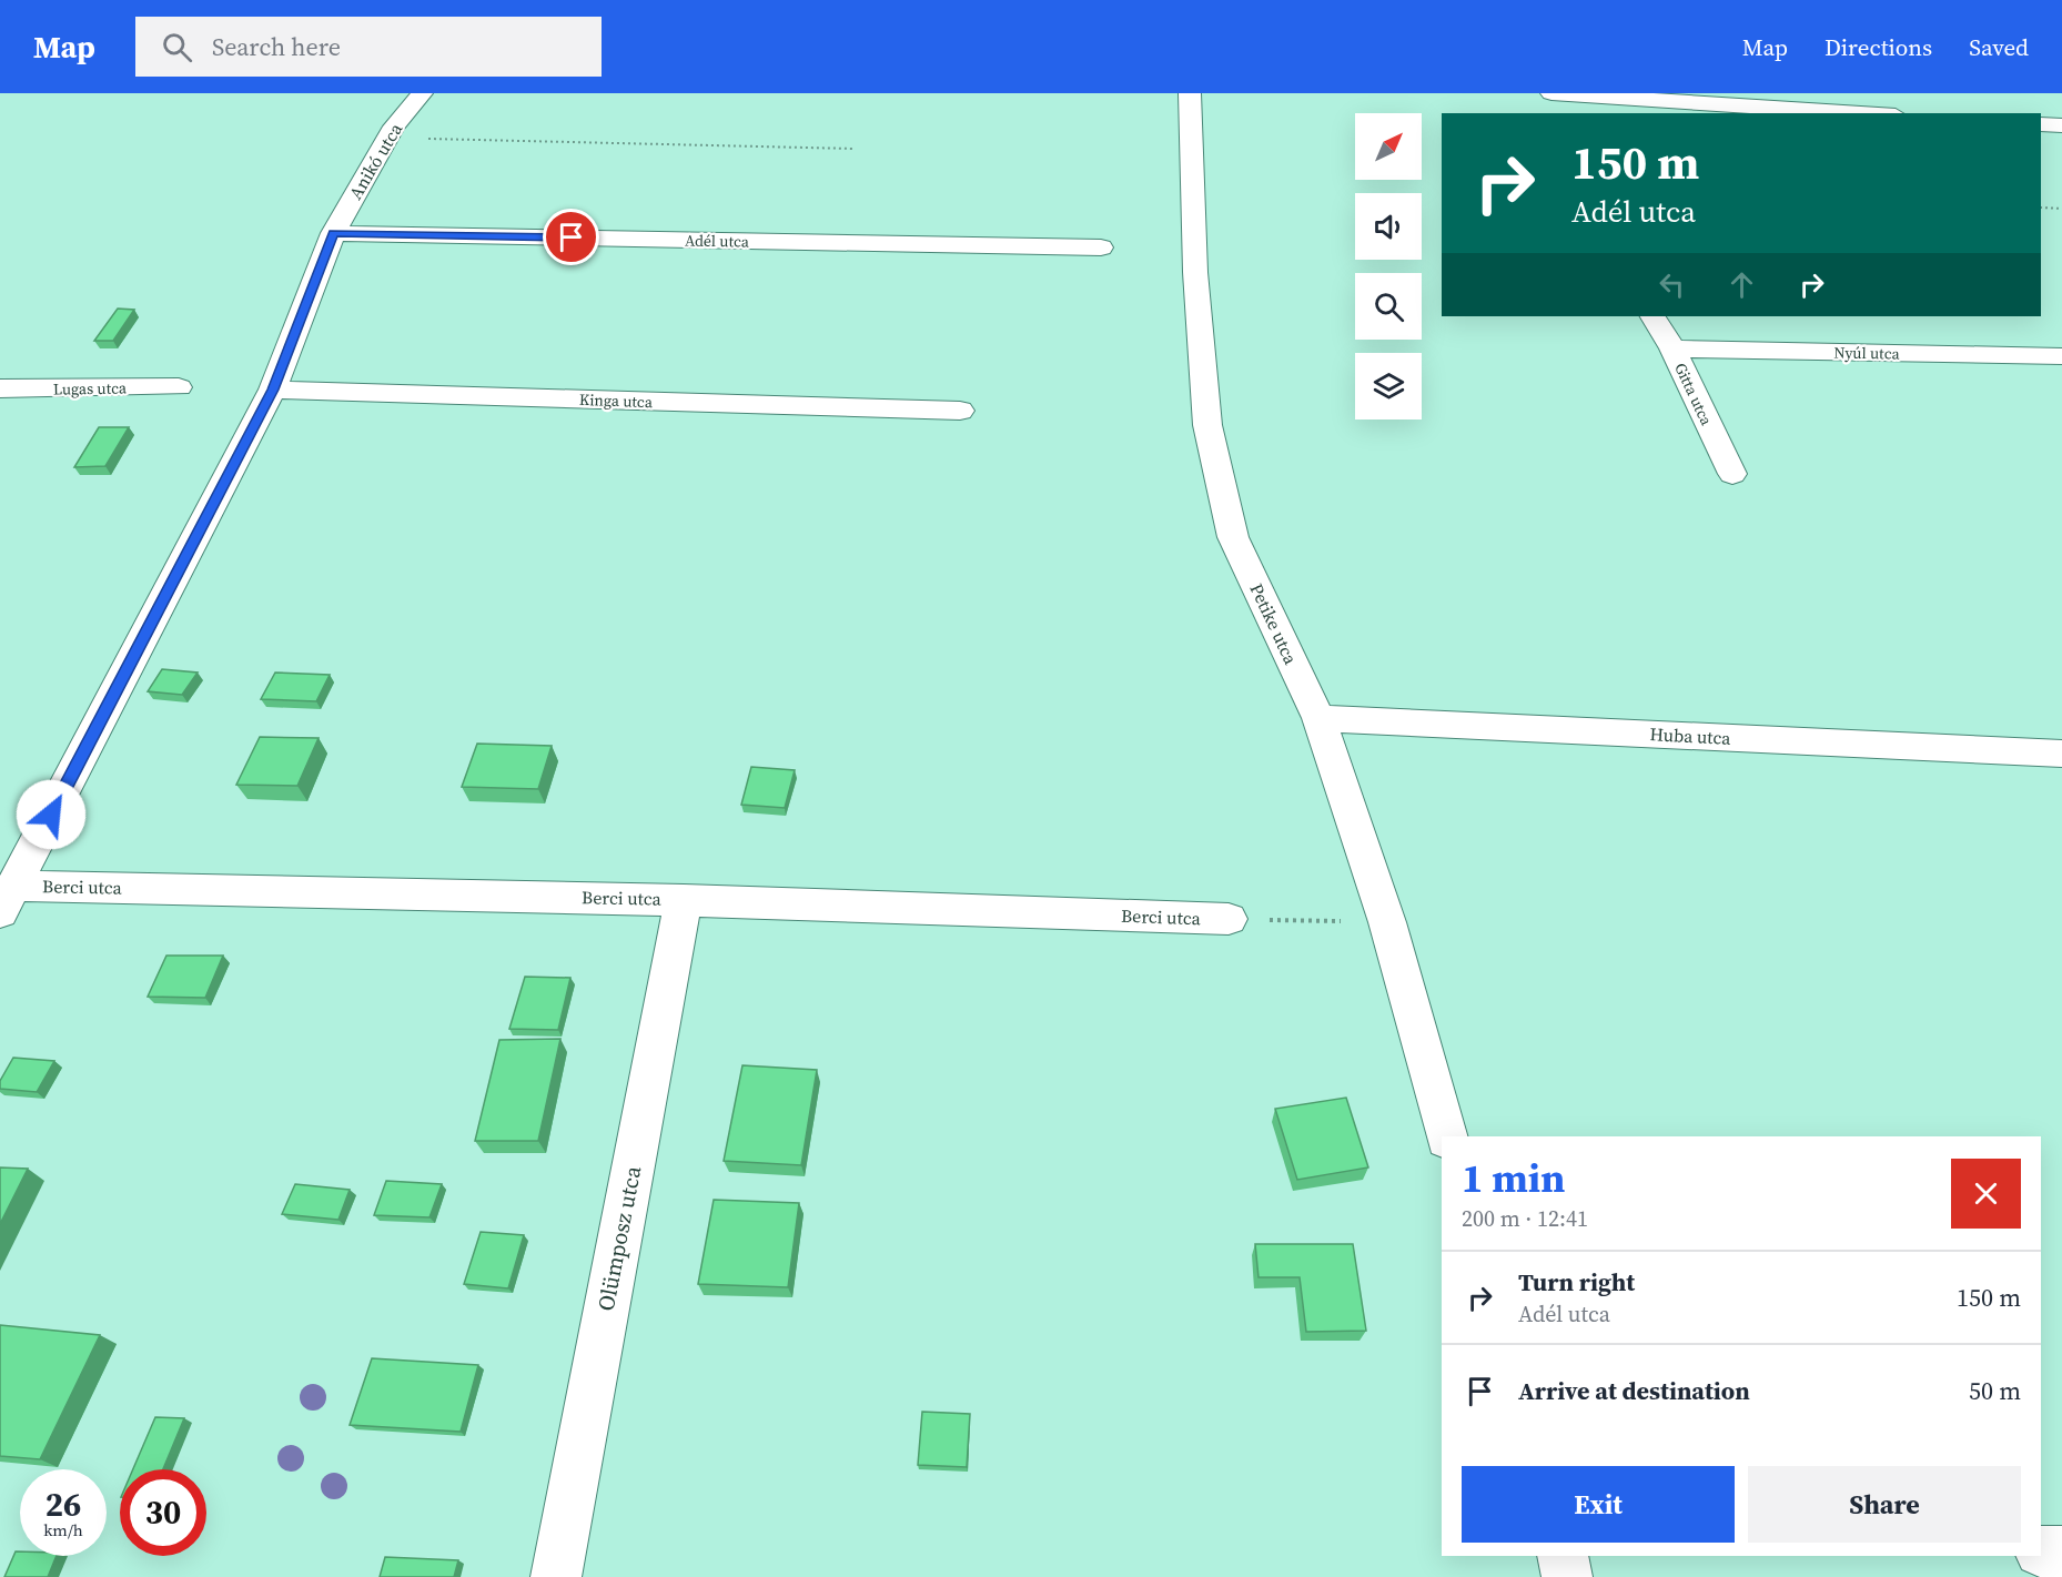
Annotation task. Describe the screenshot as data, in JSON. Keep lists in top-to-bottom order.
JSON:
{
  "streets": {
    "street": [
      "Anikó utca",
      "Adél utca",
      "Nyúl utca",
      "Lugas utca",
      "Gitta utca",
      "Kinga utca",
      "Petike utca",
      "Huba utca",
      "Berci utca",
      "Olümposz utca"
    ]
  },
  "crossings": [
    ["Anikó utca", "Adél utca"],
    ["Anikó utca", "Kinga utca"],
    ["Anikó utca", "Berci utca"],
    ["Nyúl utca", "Gitta utca"],
    ["Petike utca", "Huba utca"],
    ["Berci utca", "Olümposz utca"]
  ],
  "north": "top right",
  "page": {
    "header": "Map",
    "search": "Search here",
    "nav": ["Map", "Directions", "Saved"],
    "turn": ["150 m", "Adél utca"],
    "heading": ["1 min", "200 m · 12:41"],
    "list": [
      {
        "name": "Turn right",
        "note": "Adél utca",
        "value": "150 m"
      },
      {
        "name": "Arrive at destination",
        "value": "50 m"
      }
    ],
    "buttons": ["Exit", "Share"],
    "speed": "26 km/h",
    "limit": "30"
  }
}
